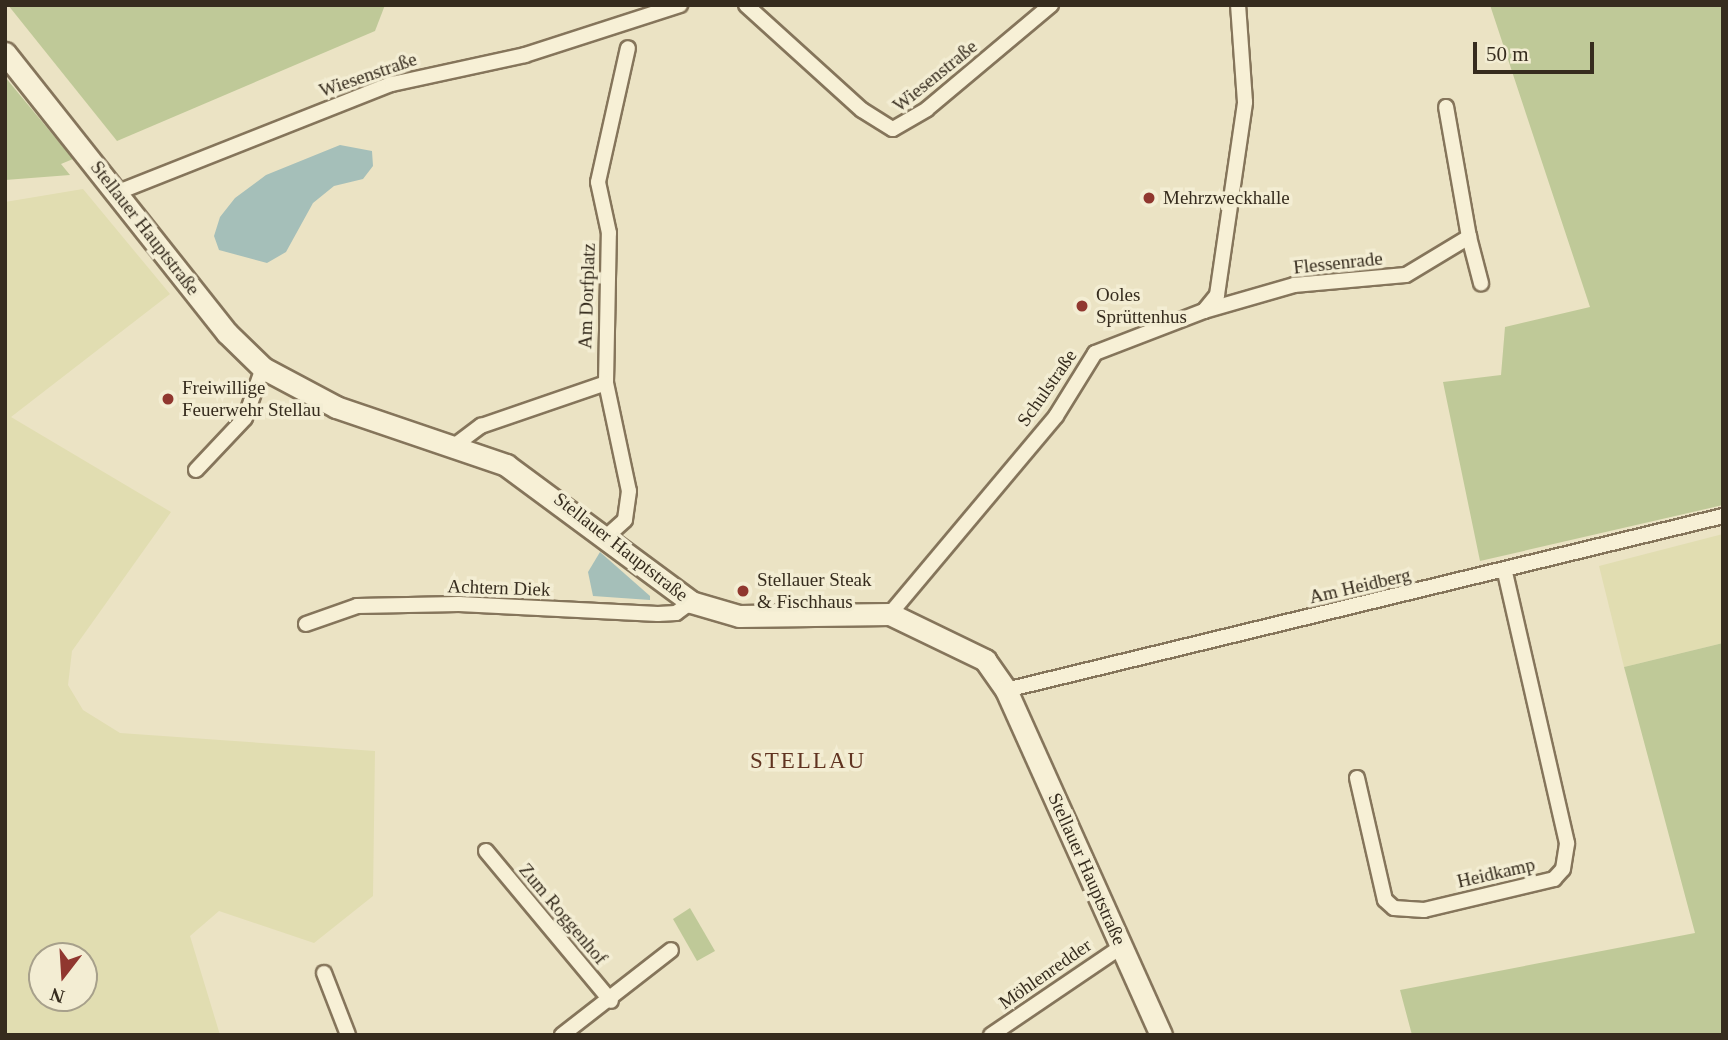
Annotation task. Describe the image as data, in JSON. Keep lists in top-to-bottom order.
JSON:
{
  "streets": {
    "street": [
      "Wiesenstraße",
      "Stellauer Hauptstraße",
      "Flessenrade",
      "Am Dorfplatz",
      "Schulstraße",
      "Am Heidberg",
      "Achtern Diek",
      "Heidkamp",
      "Zum Roggenhof",
      "Möhlenredder"
    ]
  },
  "crossings": [
    ["Wiesenstraße", "Stellauer Hauptstraße"],
    ["Stellauer Hauptstraße", "Am Dorfplatz"],
    ["Stellauer Hauptstraße", "Schulstraße"],
    ["Stellauer Hauptstraße", "Am Heidberg"],
    ["Stellauer Hauptstraße", "Achtern Diek"],
    ["Stellauer Hauptstraße", "Möhlenredder"],
    ["Flessenrade", "Schulstraße"],
    ["Am Heidberg", "Heidkamp"]
  ],
  "districts": ["STELLAU"],
  "places": [
    "Mehrzweckhalle",
    "Ooles Sprüttenhus",
    "Freiwillige Feuerwehr Stellau",
    "Stellauer Steak & Fischhaus"
  ],
  "scale_bar": "50 m",
  "north": "bottom"
}
